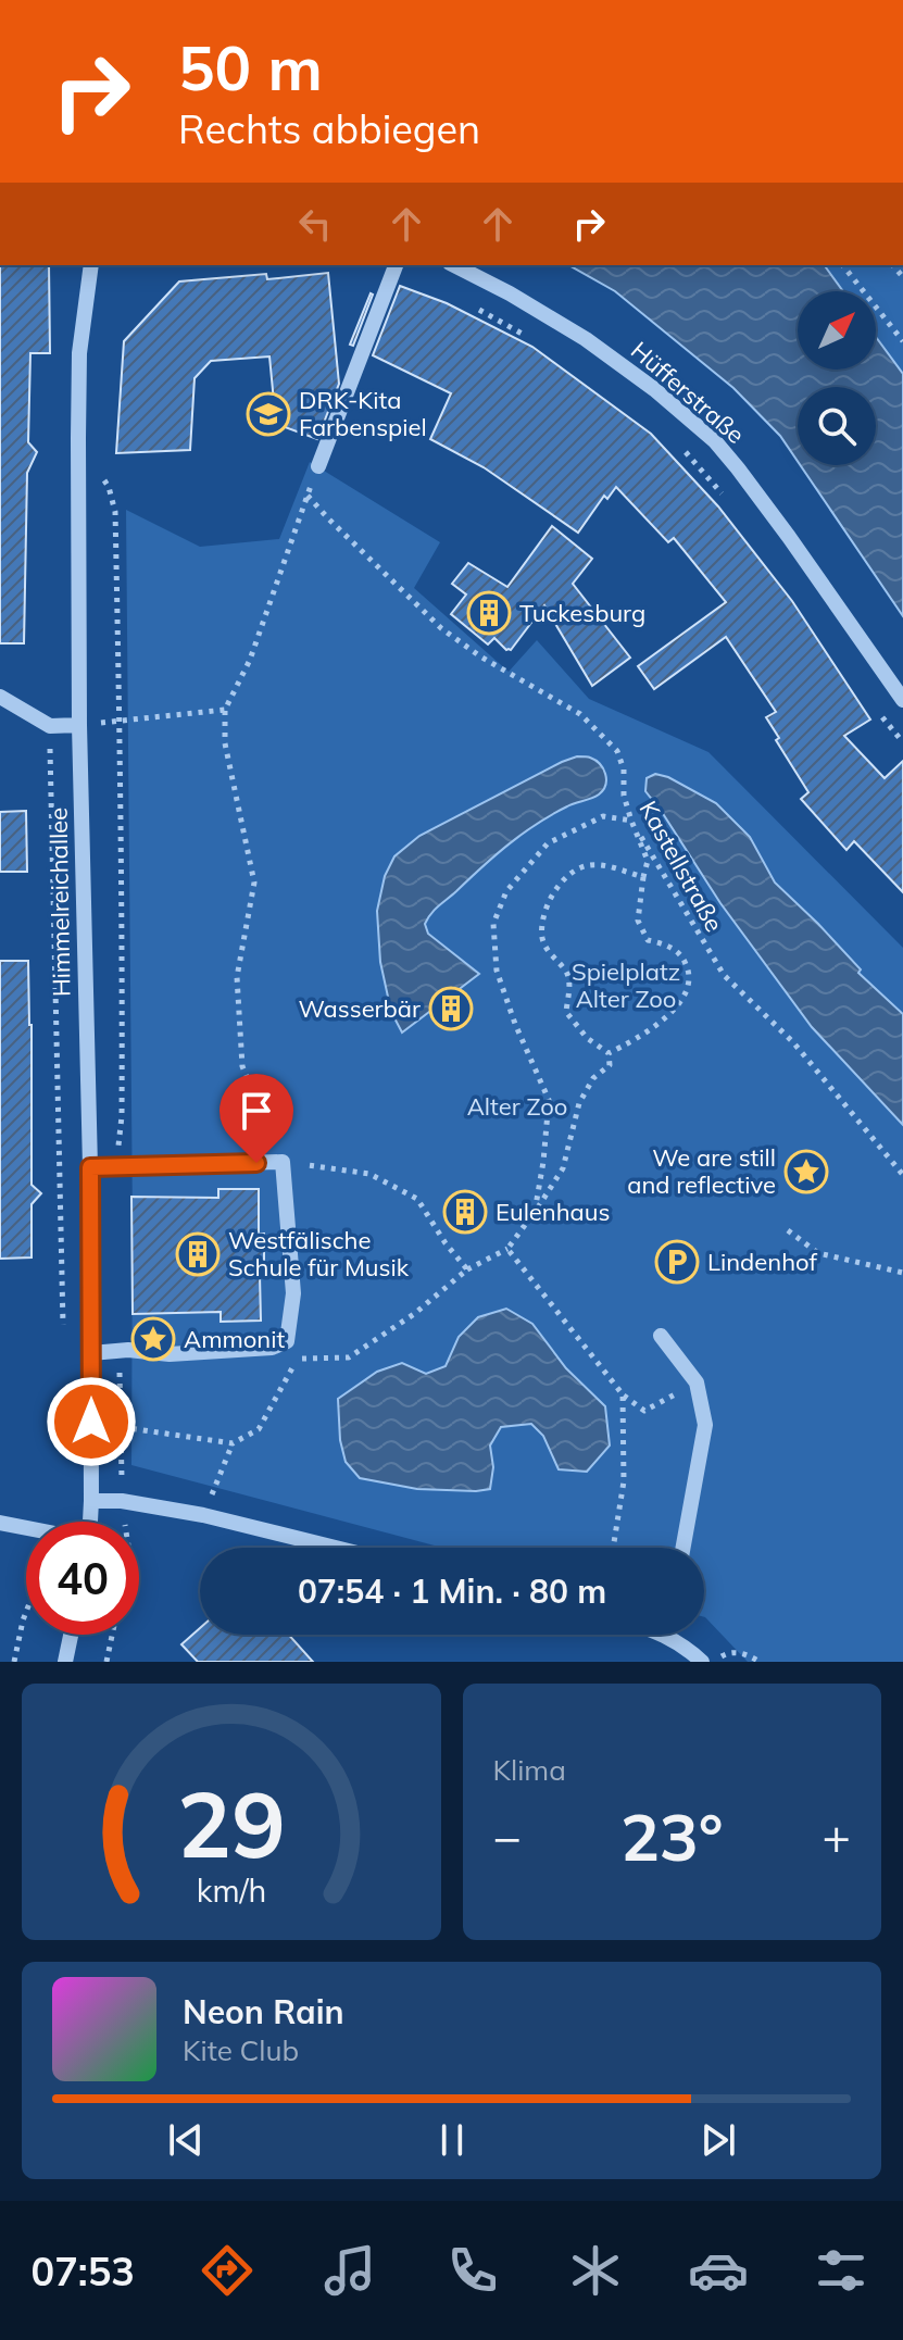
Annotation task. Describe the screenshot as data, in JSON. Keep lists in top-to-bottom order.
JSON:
{
  "streets": {
    "street": ["Hüfferstraße", "Himmelreichallee"],
    "path": ["Kastellstraße"]
  },
  "parks": ["Spielplatz Alter Zoo", "Alter Zoo"],
  "places": {
    "school or university": ["DRK-Kita Farbenspiel"],
    "building": [
      "Tuckesburg",
      "Wasserbär",
      "Eulenhaus",
      "Westfälische Schule für Musik"
    ],
    "place": ["We are still and reflective", "Ammonit"],
    "parking": ["Lindenhof"]
  },
  "north": "top right",
  "page": {
    "turn": ["50 m", "Rechts abbiegen"],
    "limit": "40",
    "trip": "07:54 · 1 Min. · 80 m",
    "tile": "Klima",
    "heat": ["−", "23°", "+"],
    "song": ["Neon Rain", "Kite Club"],
    "tabs": "07:53",
    "gauge": ["29", "km/h"]
  }
}
